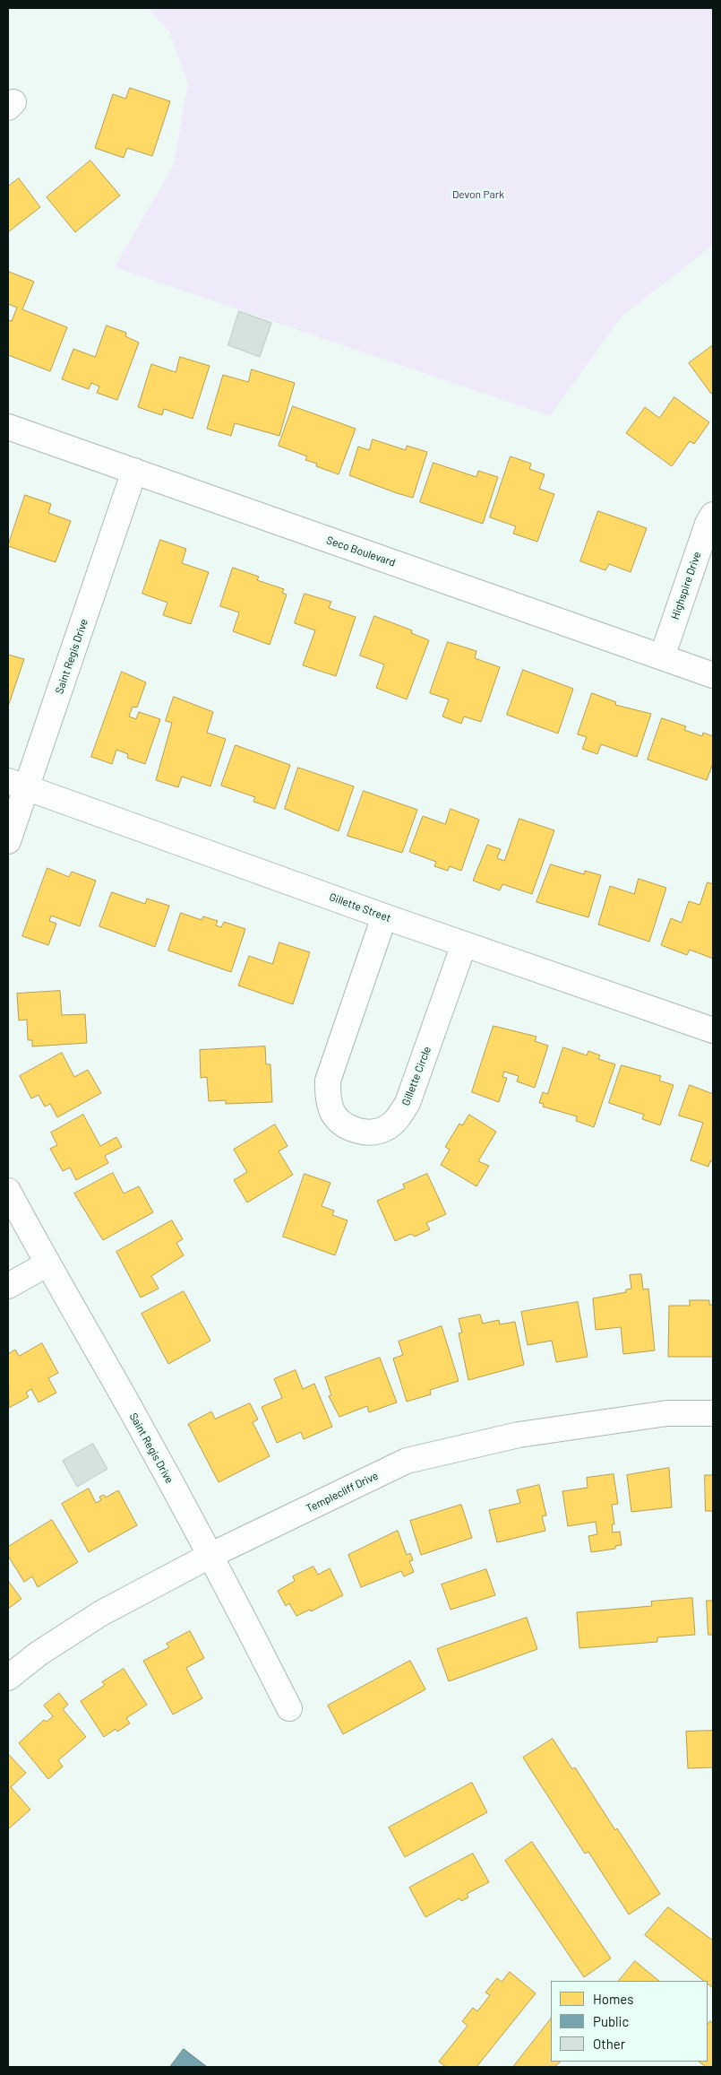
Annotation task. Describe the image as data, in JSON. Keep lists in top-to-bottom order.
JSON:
{
  "streets": {
    "street": [
      "Seco Boulevard",
      "Highspire Drive",
      "Saint Regis Drive",
      "Gillette Street",
      "Gillette Circle",
      "Templecliff Drive"
    ]
  },
  "crossings": [
    ["Seco Boulevard", "Highspire Drive"],
    ["Seco Boulevard", "Saint Regis Drive"],
    ["Saint Regis Drive", "Gillette Street"],
    ["Saint Regis Drive", "Templecliff Drive"],
    ["Gillette Street", "Gillette Circle"]
  ],
  "parks": ["Devon Park"],
  "legend": ["Homes", "Public", "Other"]
}
